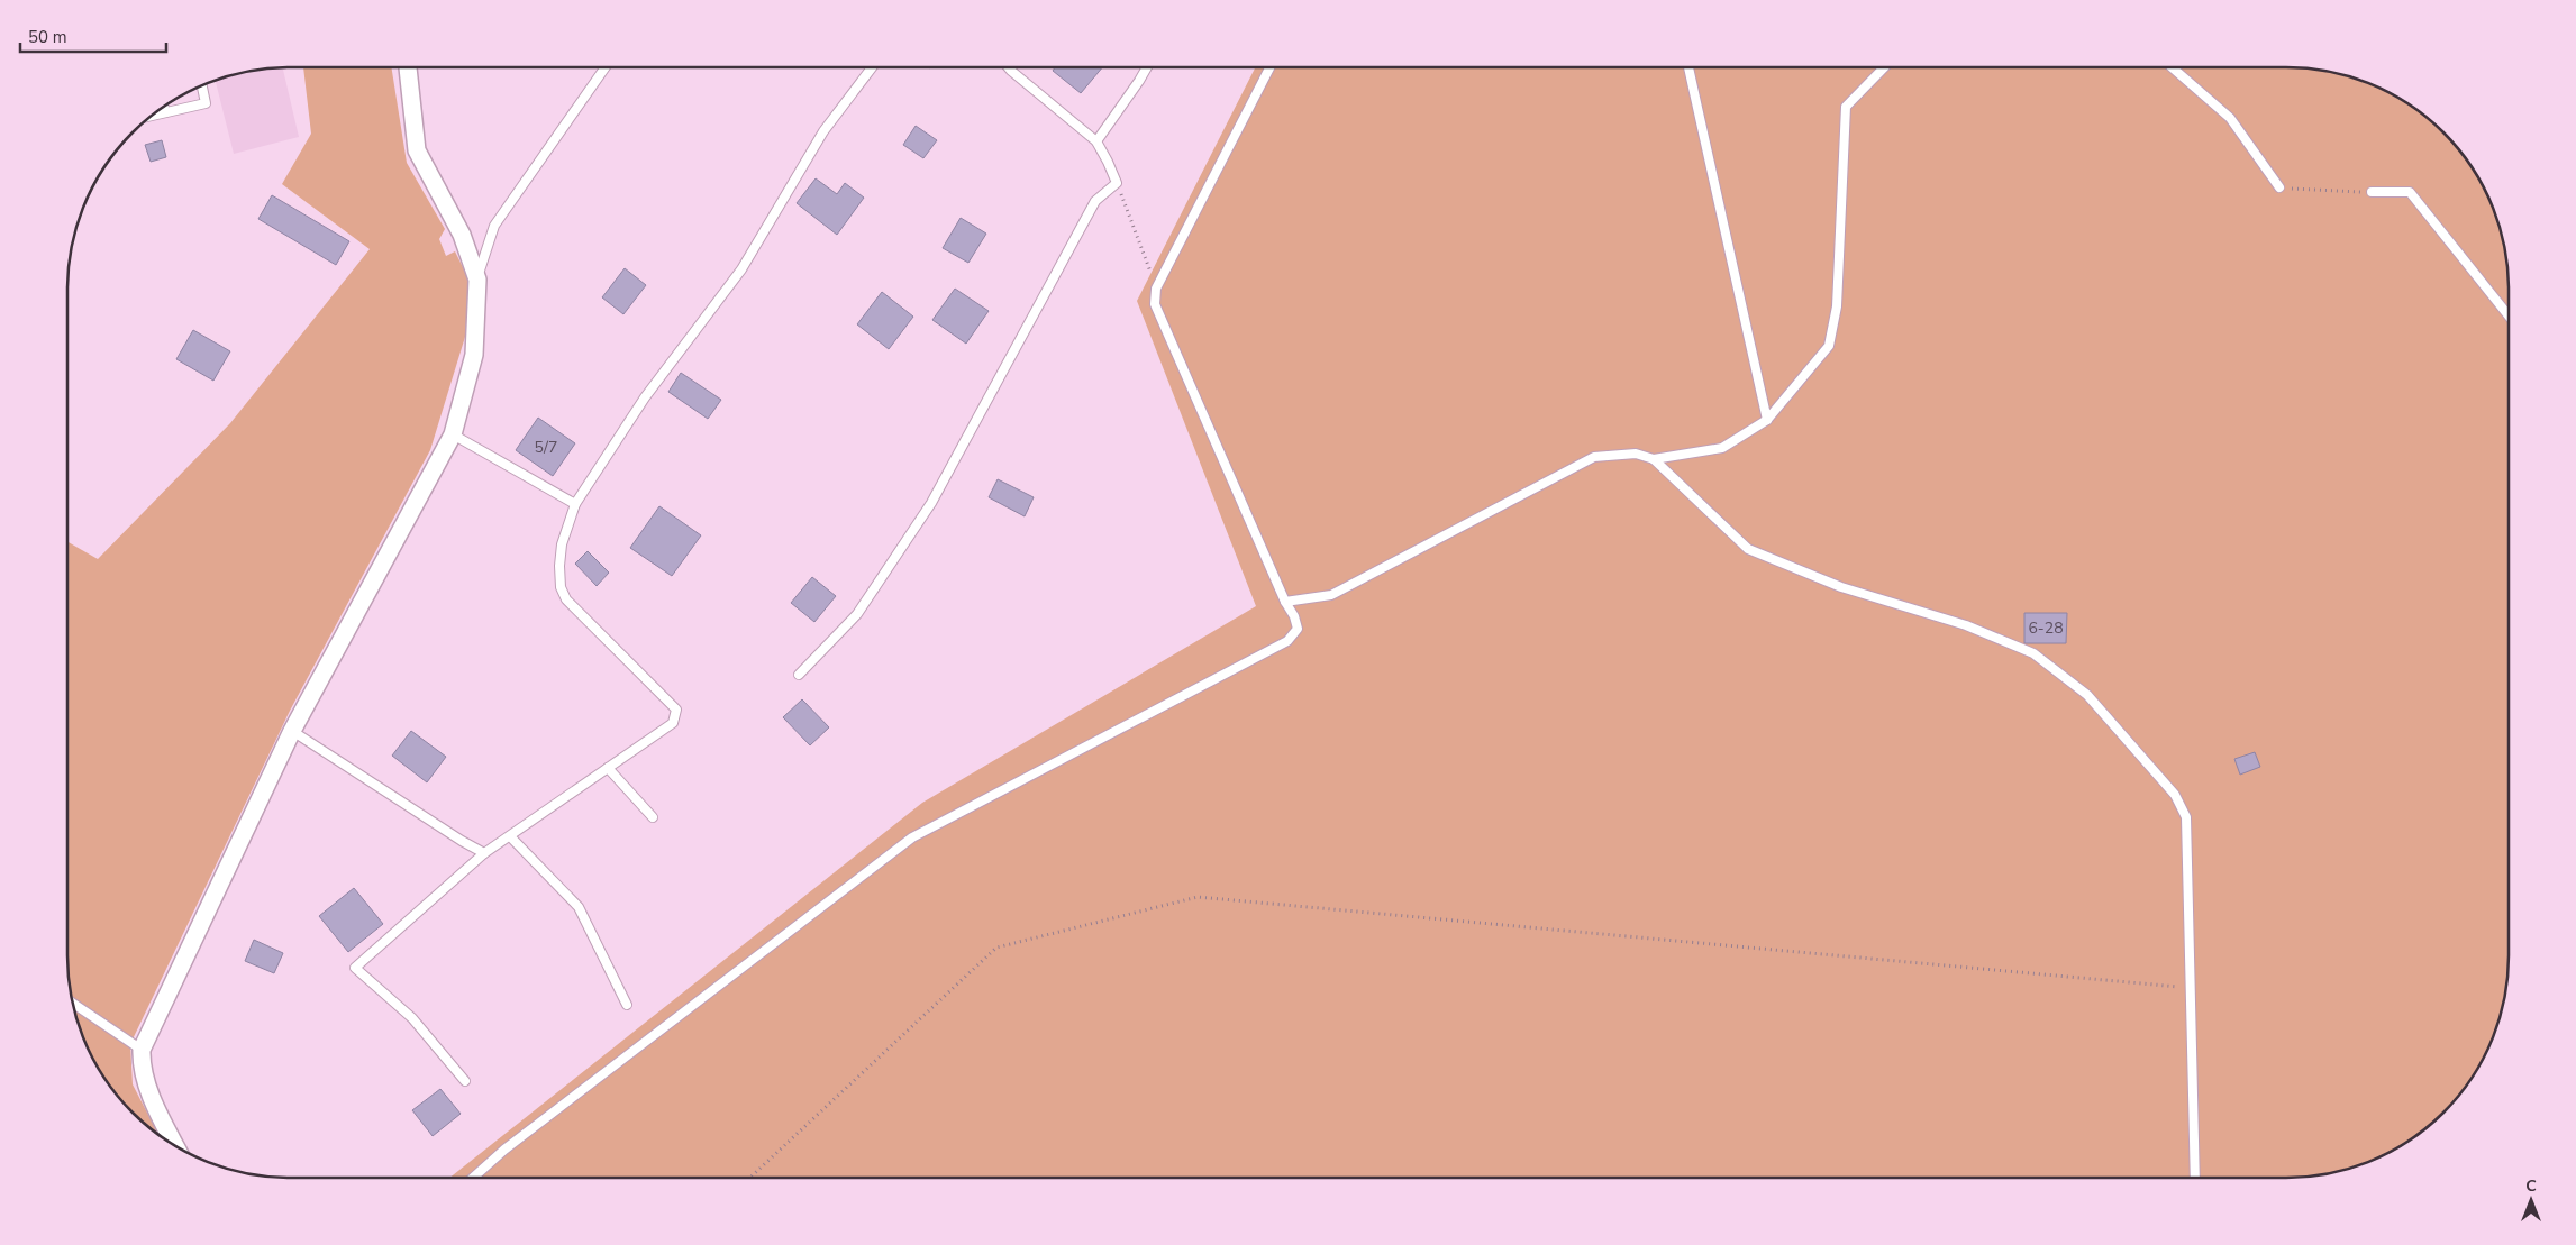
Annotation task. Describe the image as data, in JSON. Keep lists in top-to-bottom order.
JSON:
{
  "house_numbers": ["5/7", "6-28"],
  "scale_bar": "50 m",
  "north": "top"
}
